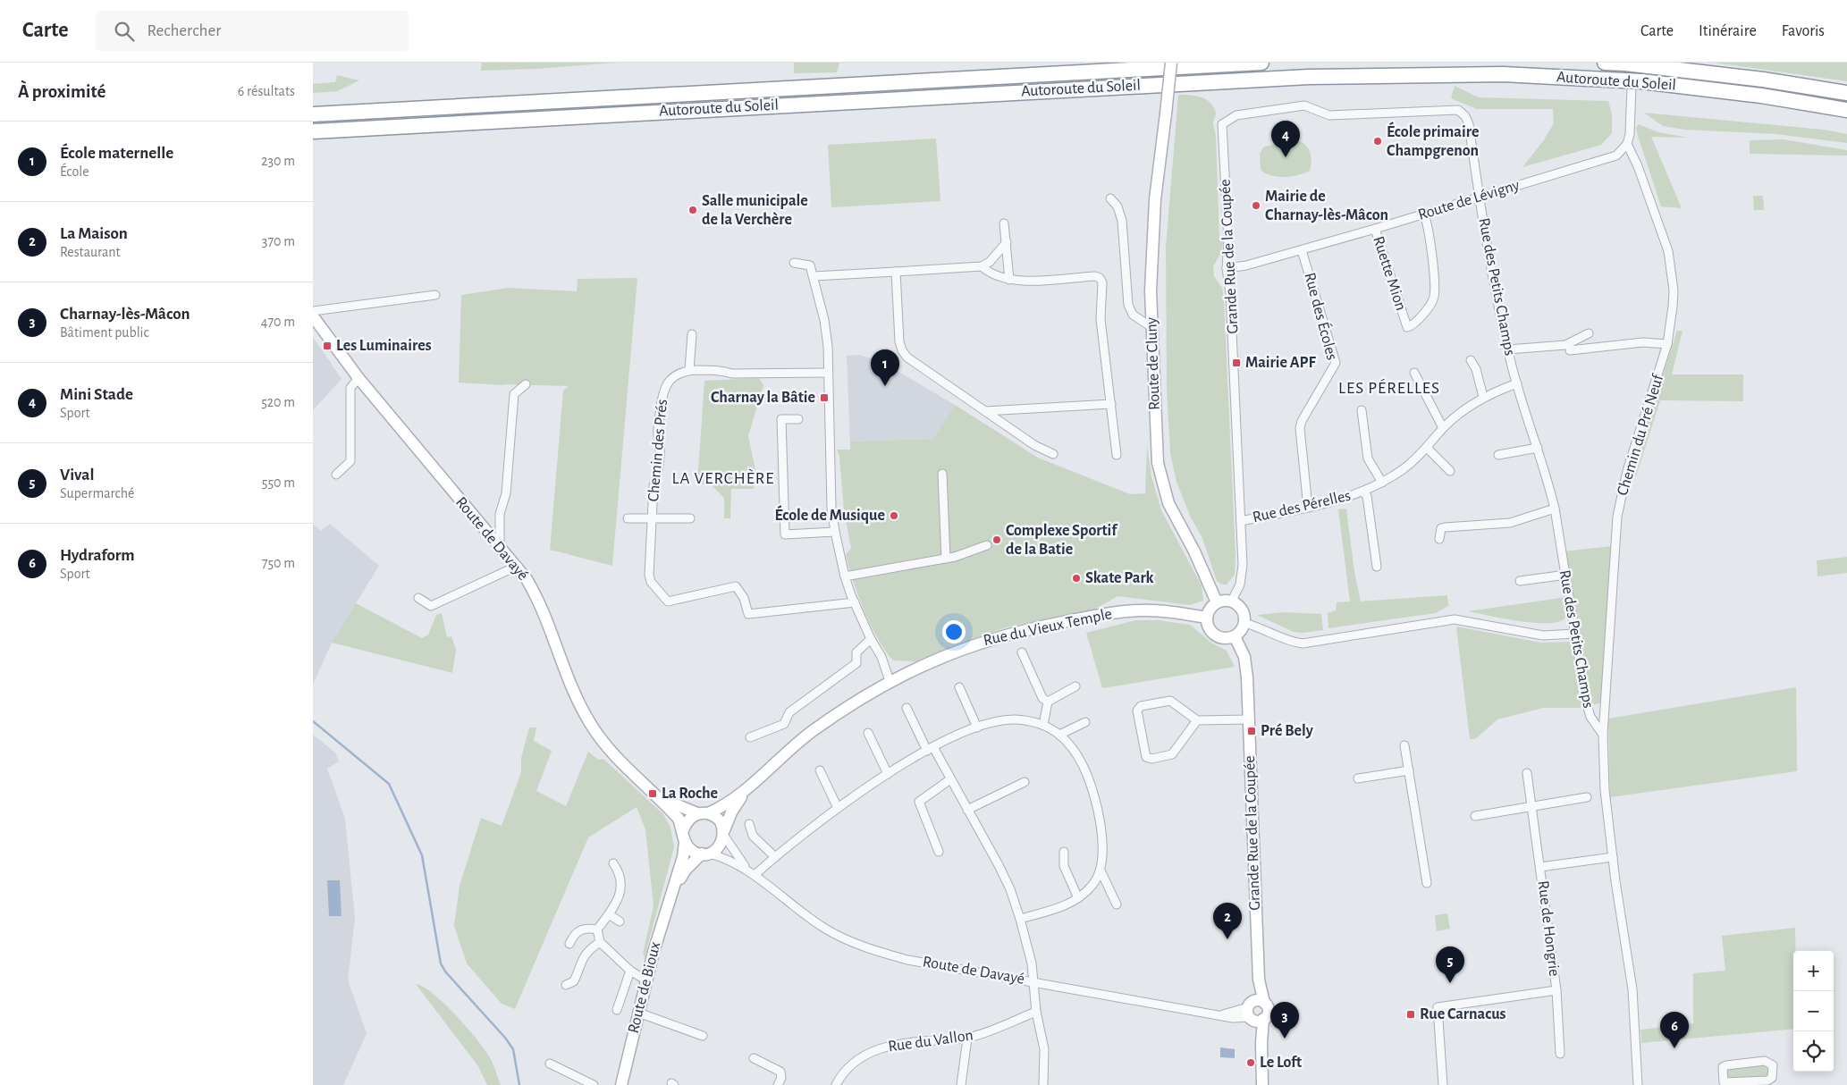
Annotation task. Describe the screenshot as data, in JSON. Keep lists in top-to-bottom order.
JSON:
{
  "streets": {
    "highway": ["Autoroute du Soleil"],
    "main road": [
      "Grande Rue de la Coupée",
      "Route de Cluny",
      "Route de Davayé",
      "Rue du Vieux Temple",
      "Route de Bioux"
    ],
    "street": [
      "Route de Lévigny",
      "Ruette Mion",
      "Rue des Petits Champs",
      "Rue des Écoles",
      "Chemin du Pré Neuf",
      "Chemin des Prés",
      "Rue des Pérelles",
      "Rue de Hongrie",
      "Rue du Vallon"
    ]
  },
  "crossings": [
    ["Route de Lévigny", "Grande Rue de la Coupée"],
    ["Route de Lévigny", "Ruette Mion"],
    ["Route de Lévigny", "Rue des Petits Champs"],
    ["Route de Lévigny", "Rue des Écoles"],
    ["Route de Lévigny", "Chemin du Pré Neuf"],
    ["Grande Rue de la Coupée", "Rue des Petits Champs"],
    ["Grande Rue de la Coupée", "Route de Cluny"],
    ["Grande Rue de la Coupée", "Rue des Pérelles"],
    ["Grande Rue de la Coupée", "Route de Davayé"],
    ["Grande Rue de la Coupée", "Rue du Vieux Temple"],
    ["Rue des Petits Champs", "Chemin du Pré Neuf"],
    ["Rue des Petits Champs", "Rue des Pérelles"],
    ["Rue des Écoles", "Rue des Pérelles"],
    ["Route de Cluny", "Rue du Vieux Temple"],
    ["Route de Davayé", "Rue du Vieux Temple"],
    ["Route de Davayé", "Route de Bioux"],
    ["Rue du Vieux Temple", "Route de Bioux"]
  ],
  "districts": ["LES PÉRELLES", "LA VERCHÈRE"],
  "places": {
    "other": [
      "École primaire Champgrenon",
      "Mairie de Charnay-lès-Mâcon",
      "Salle municipale de la Verchère",
      "École de Musique",
      "Complexe Sportif de la Batie",
      "Skate Park",
      "Le Loft"
    ],
    "transit": [
      "Les Luminaires",
      "Mairie APF",
      "Charnay la Bâtie",
      "Pré Bely",
      "La Roche",
      "Rue Carnacus"
    ]
  },
  "page": {
    "header": "Carte",
    "search": "Rechercher",
    "nav": ["Carte", "Itinéraire", "Favoris"],
    "heading": ["À proximité", "6 résultats"],
    "list": [
      {
        "mark": "1",
        "name": "École maternelle",
        "note": "École",
        "value": "230 m"
      },
      {
        "mark": "2",
        "name": "La Maison",
        "note": "Restaurant",
        "value": "370 m"
      },
      {
        "mark": "3",
        "name": "Charnay-lès-Mâcon",
        "note": "Bâtiment public",
        "value": "470 m"
      },
      {
        "mark": "4",
        "name": "Mini Stade",
        "note": "Sport",
        "value": "520 m"
      },
      {
        "mark": "5",
        "name": "Vival",
        "note": "Supermarché",
        "value": "550 m"
      },
      {
        "mark": "6",
        "name": "Hydraform",
        "note": "Sport",
        "value": "750 m"
      }
    ],
    "pins": [
      "4",
      "1",
      "2",
      "5",
      "3",
      "6"
    ],
    "map_buttons": ["+", "−"]
  }
}
